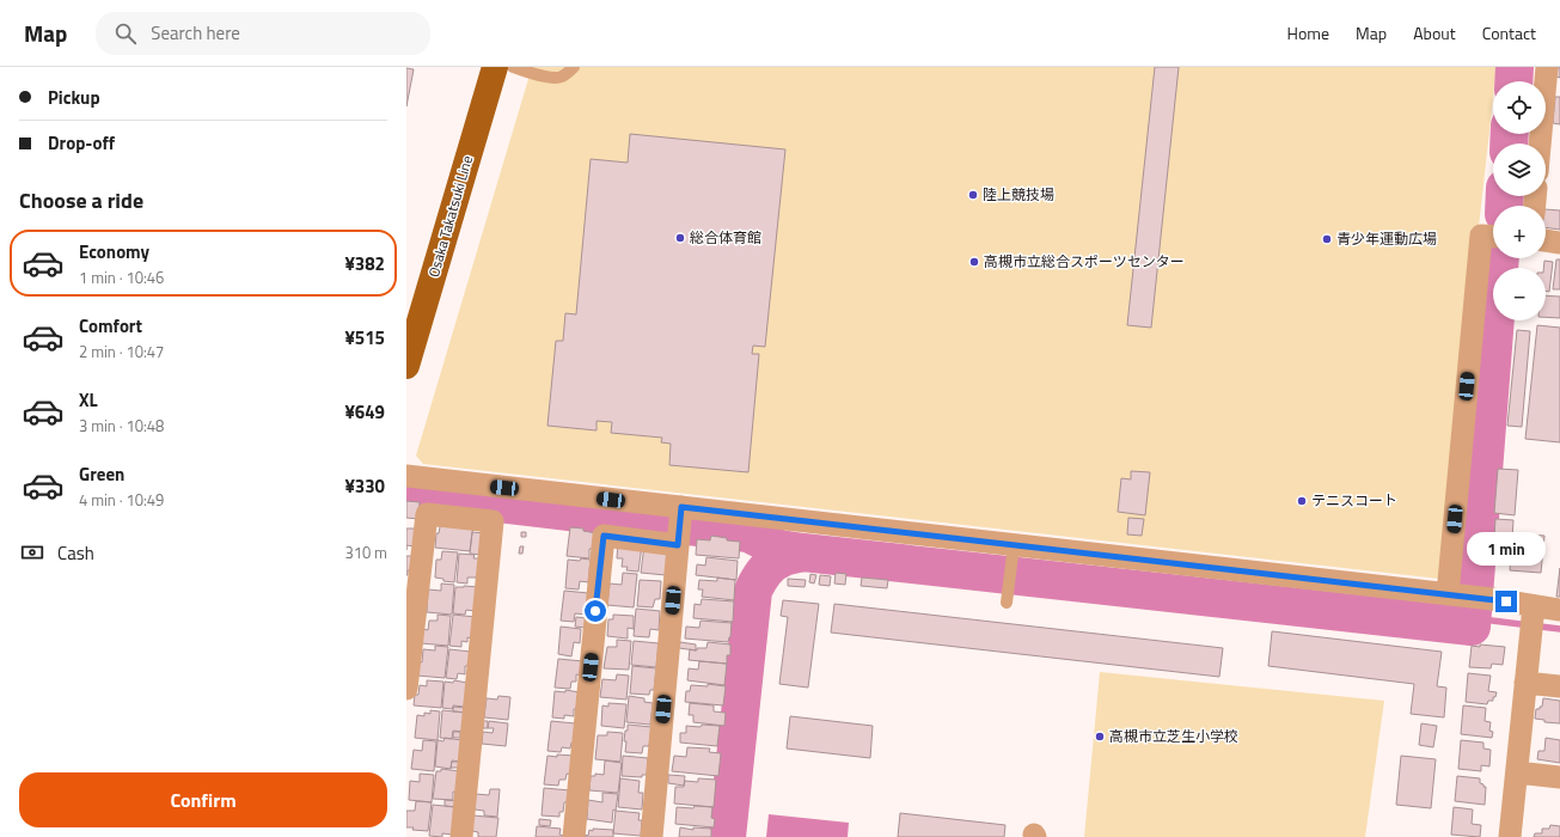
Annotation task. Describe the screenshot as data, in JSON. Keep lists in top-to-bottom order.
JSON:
{
  "streets": {
    "main road": ["Osaka Takatsuki Line"]
  },
  "places": [
    "陸上競技場",
    "総合体育館",
    "青少年運動広場",
    "高槻市立総合スポーツセンター",
    "テニスコート",
    "高槻市立芝生小学校"
  ],
  "page": {
    "header": "Map",
    "search": "Search here",
    "nav": [
      "Home",
      "Map",
      "About",
      "Contact"
    ],
    "banner": ["Pickup", "Drop-off"],
    "map_buttons": ["+", "−"],
    "heading": "Choose a ride",
    "list": [
      {
        "name": "Economy",
        "note": "1 min · 10:46",
        "value": "¥382"
      },
      {
        "name": "Comfort",
        "note": "2 min · 10:47",
        "value": "¥515"
      },
      {
        "name": "XL",
        "note": "3 min · 10:48",
        "value": "¥649"
      },
      {
        "name": "Green",
        "note": "4 min · 10:49",
        "value": "¥330"
      }
    ],
    "pay": ["Cash", "310 m"],
    "bubble": "1 min",
    "buttons": "Confirm"
  }
}
